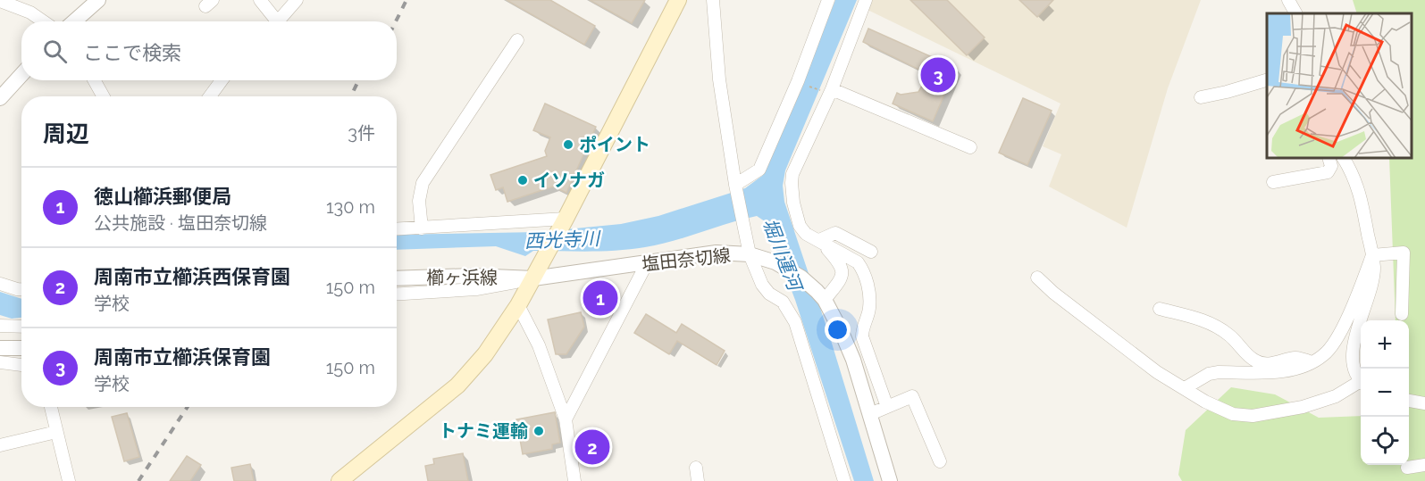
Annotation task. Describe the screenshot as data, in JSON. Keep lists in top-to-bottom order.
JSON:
{
  "streets": {
    "street": ["塩田奈切線", "櫛ヶ浜線"]
  },
  "crossings": [
    ["塩田奈切線", "櫛ヶ浜線"]
  ],
  "water": ["西光寺川", "堀川運河"],
  "places": ["ポイント", "イソナガ", "トナミ運輸"],
  "page": {
    "search": "ここで検索",
    "pins": ["3", "1", "2"],
    "heading": ["周辺", "3件"],
    "list": [
      {
        "mark": "1",
        "name": "徳山櫛浜郵便局",
        "note": "公共施設 · 塩田奈切線",
        "value": "130 m"
      },
      {
        "mark": "2",
        "name": "周南市立櫛浜西保育園",
        "note": "学校",
        "value": "150 m"
      },
      {
        "mark": "3",
        "name": "周南市立櫛浜保育園",
        "note": "学校",
        "value": "150 m"
      }
    ],
    "map_buttons": ["+", "−"]
  }
}
